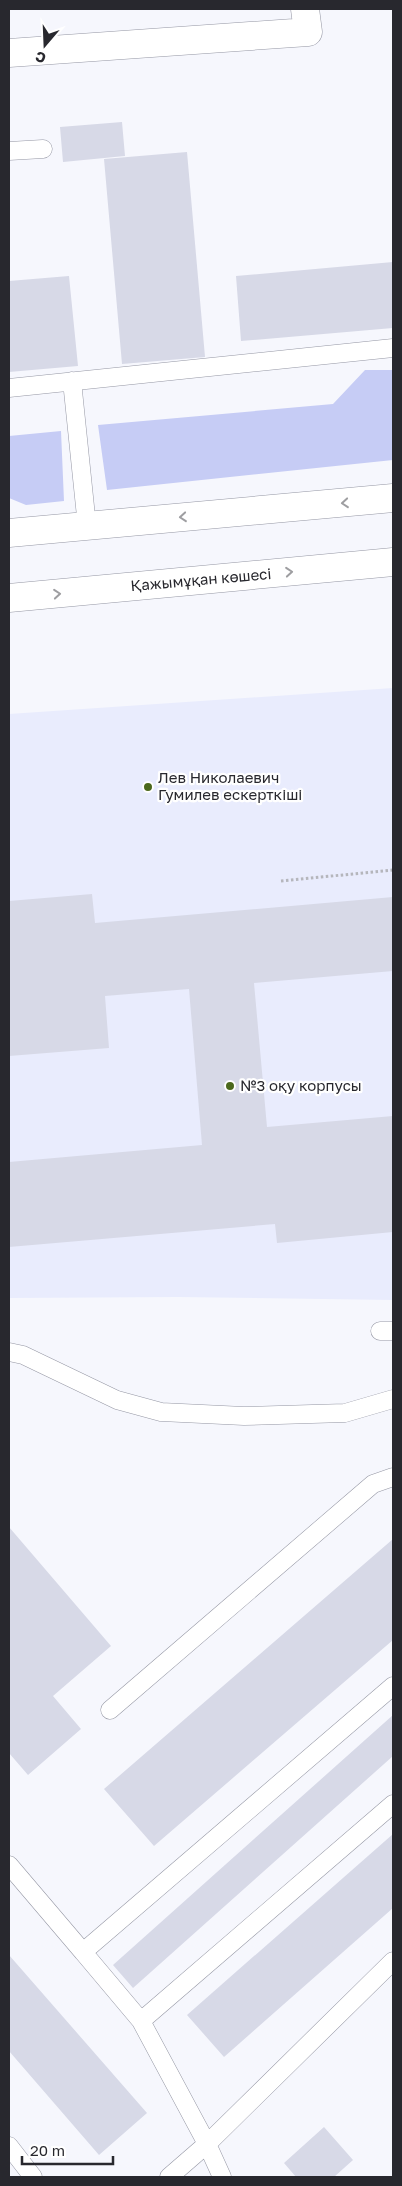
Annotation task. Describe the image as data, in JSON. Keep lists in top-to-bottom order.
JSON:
{
  "streets": {
    "main road": ["Қажымұқан көшесі"]
  },
  "places": ["Лев Николаевич Гумилев ескерткіші", "№3 оқу корпусы"],
  "scale_bar": "20 m",
  "north": "bottom"
}
